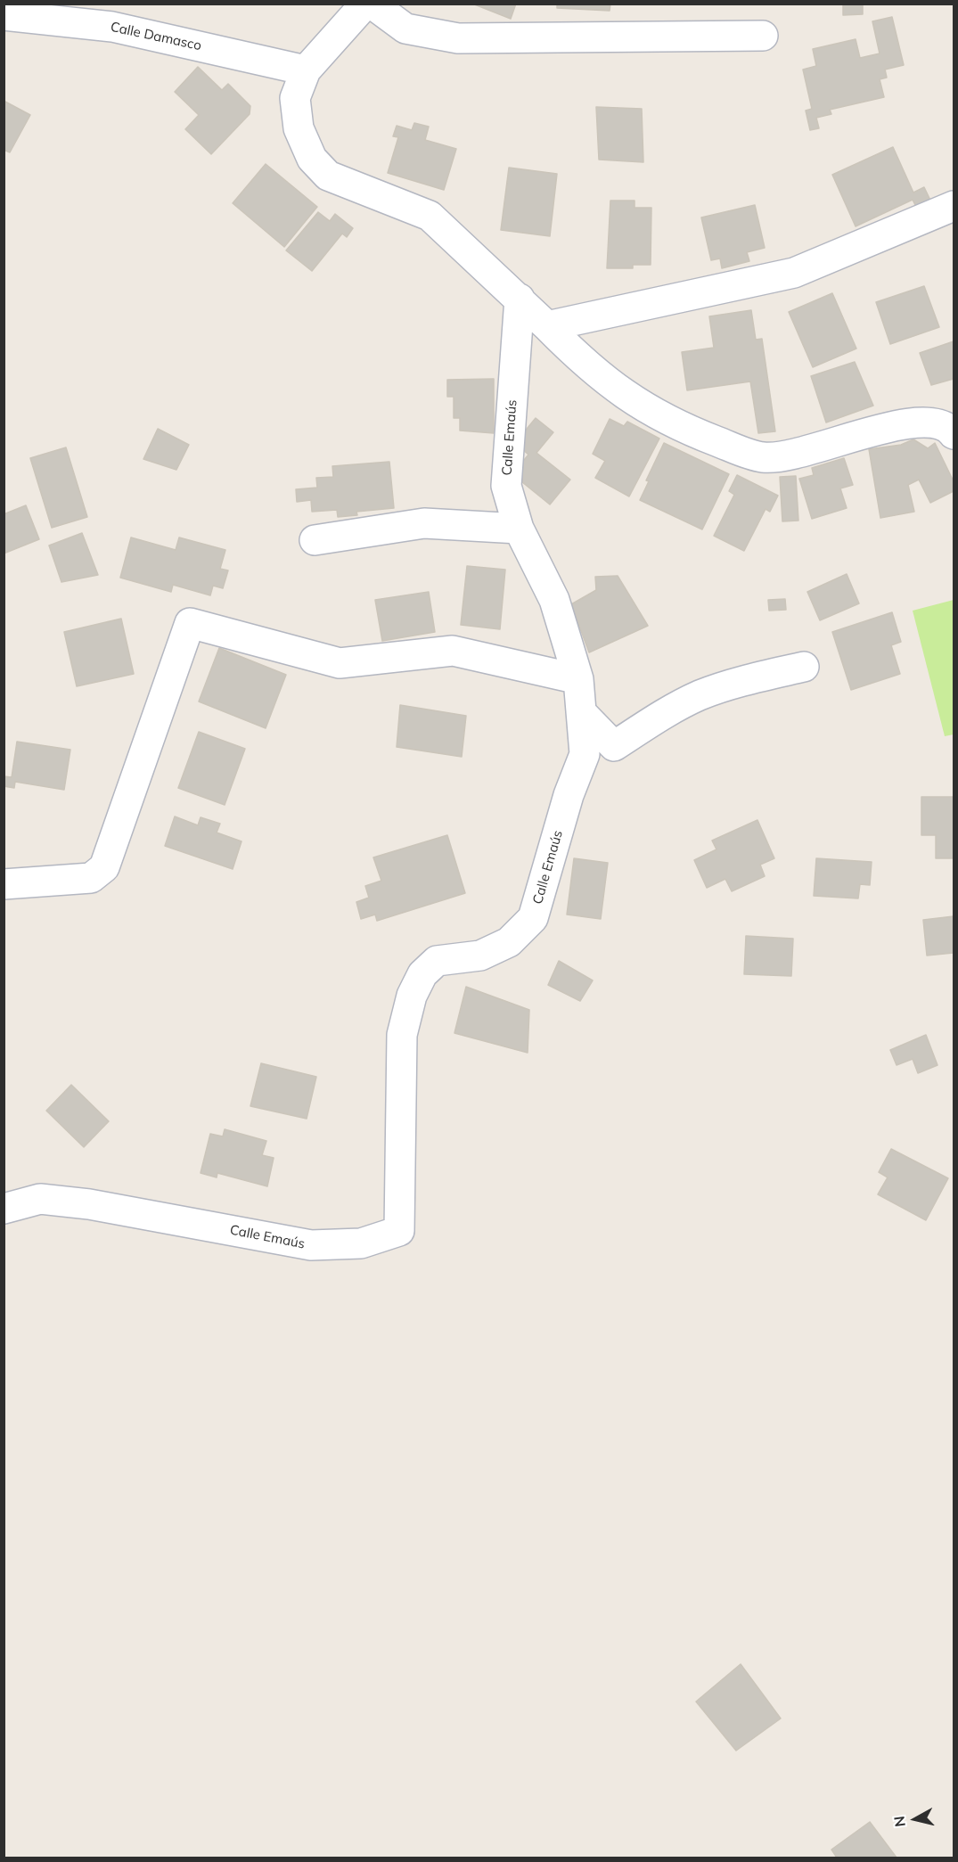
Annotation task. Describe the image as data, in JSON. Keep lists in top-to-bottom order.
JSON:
{
  "streets": {
    "street": ["Calle Damasco", "Calle Emaús"]
  },
  "north": "left"
}
